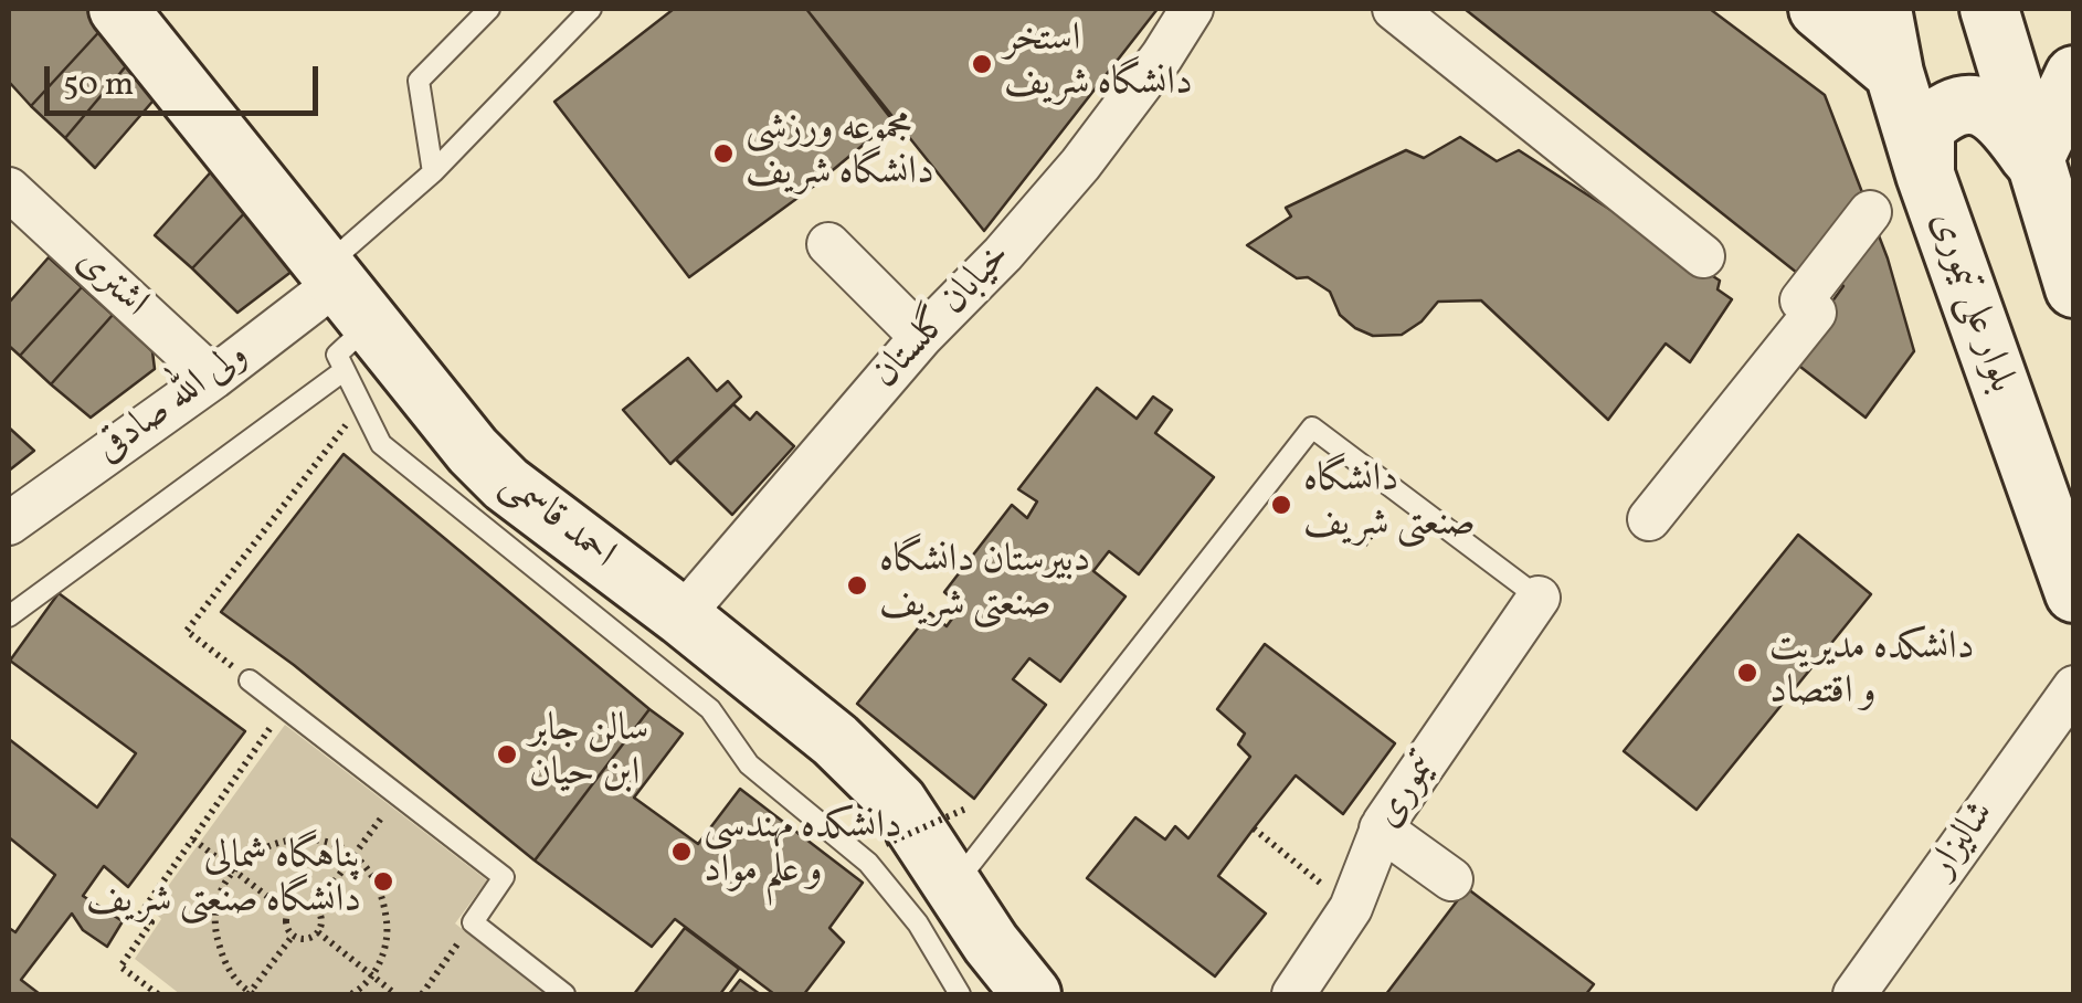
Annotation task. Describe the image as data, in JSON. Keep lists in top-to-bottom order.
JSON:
{
  "streets": {
    "main road": ["بلوار علی تیموری", "احمد قاسمی"],
    "street": [
      "اشتری",
      "خیابان گلستان",
      "ولی الله صادقی",
      "تیموری",
      "شالیزار"
    ]
  },
  "crossings": [
    ["اشتری", "ولی الله صادقی"],
    ["خیابان گلستان", "احمد قاسمی"],
    ["ولی الله صادقی", "احمد قاسمی"]
  ],
  "places": [
    "استخر دانشگاه شریف",
    "مجموعه ورزشی دانشگاه شریف",
    "دانشگاه صنعتی شریف",
    "دبیرستان دانشگاه صنعتی شریف",
    "دانشکده مدیریت و اقتصاد",
    "سالن جابر ابن حیان",
    "دانشکده مهندسی و علم مواد",
    "پناهگاه شمالی دانشگاه صنعتی شریف"
  ],
  "scale_bar": "50 m"
}
